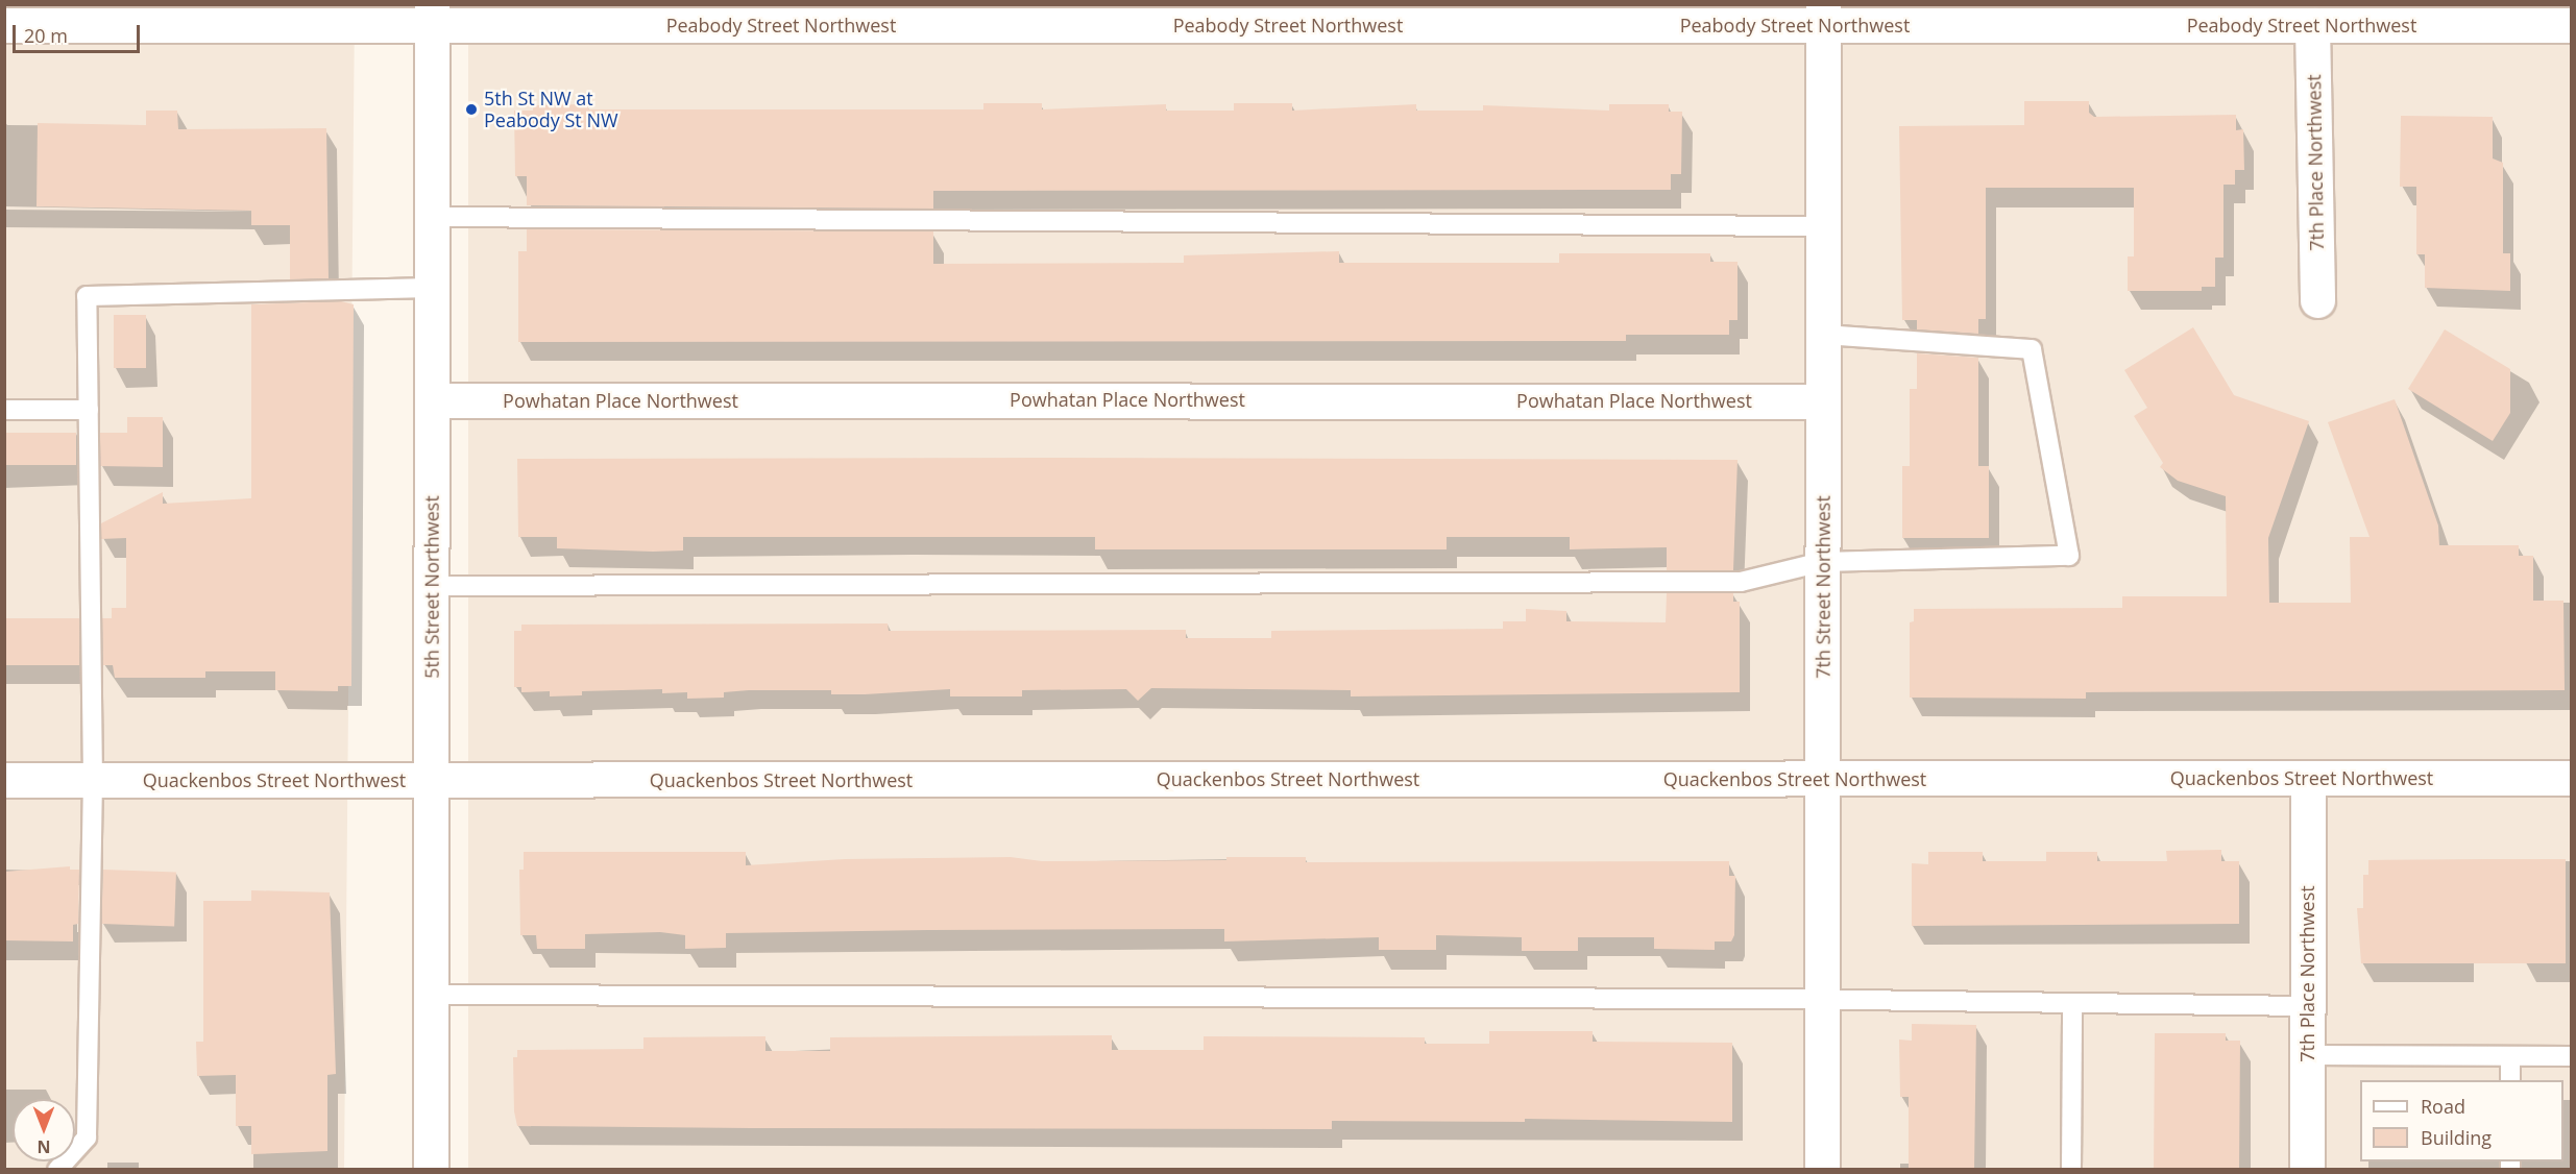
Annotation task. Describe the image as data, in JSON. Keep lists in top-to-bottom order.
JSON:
{
  "streets": {
    "street": [
      "Peabody Street Northwest",
      "7th Place Northwest",
      "Powhatan Place Northwest",
      "5th Street Northwest",
      "7th Street Northwest",
      "Quackenbos Street Northwest"
    ]
  },
  "crossings": [
    ["Peabody Street Northwest", "7th Place Northwest"],
    ["Peabody Street Northwest", "5th Street Northwest"],
    ["Peabody Street Northwest", "7th Street Northwest"],
    ["7th Place Northwest", "Quackenbos Street Northwest"],
    ["Powhatan Place Northwest", "5th Street Northwest"],
    ["Powhatan Place Northwest", "7th Street Northwest"],
    ["5th Street Northwest", "Quackenbos Street Northwest"],
    ["7th Street Northwest", "Quackenbos Street Northwest"]
  ],
  "places": ["5th St NW at Peabody St NW"],
  "legend": ["Road", "Building"],
  "scale_bar": "20 m",
  "north": "bottom"
}
